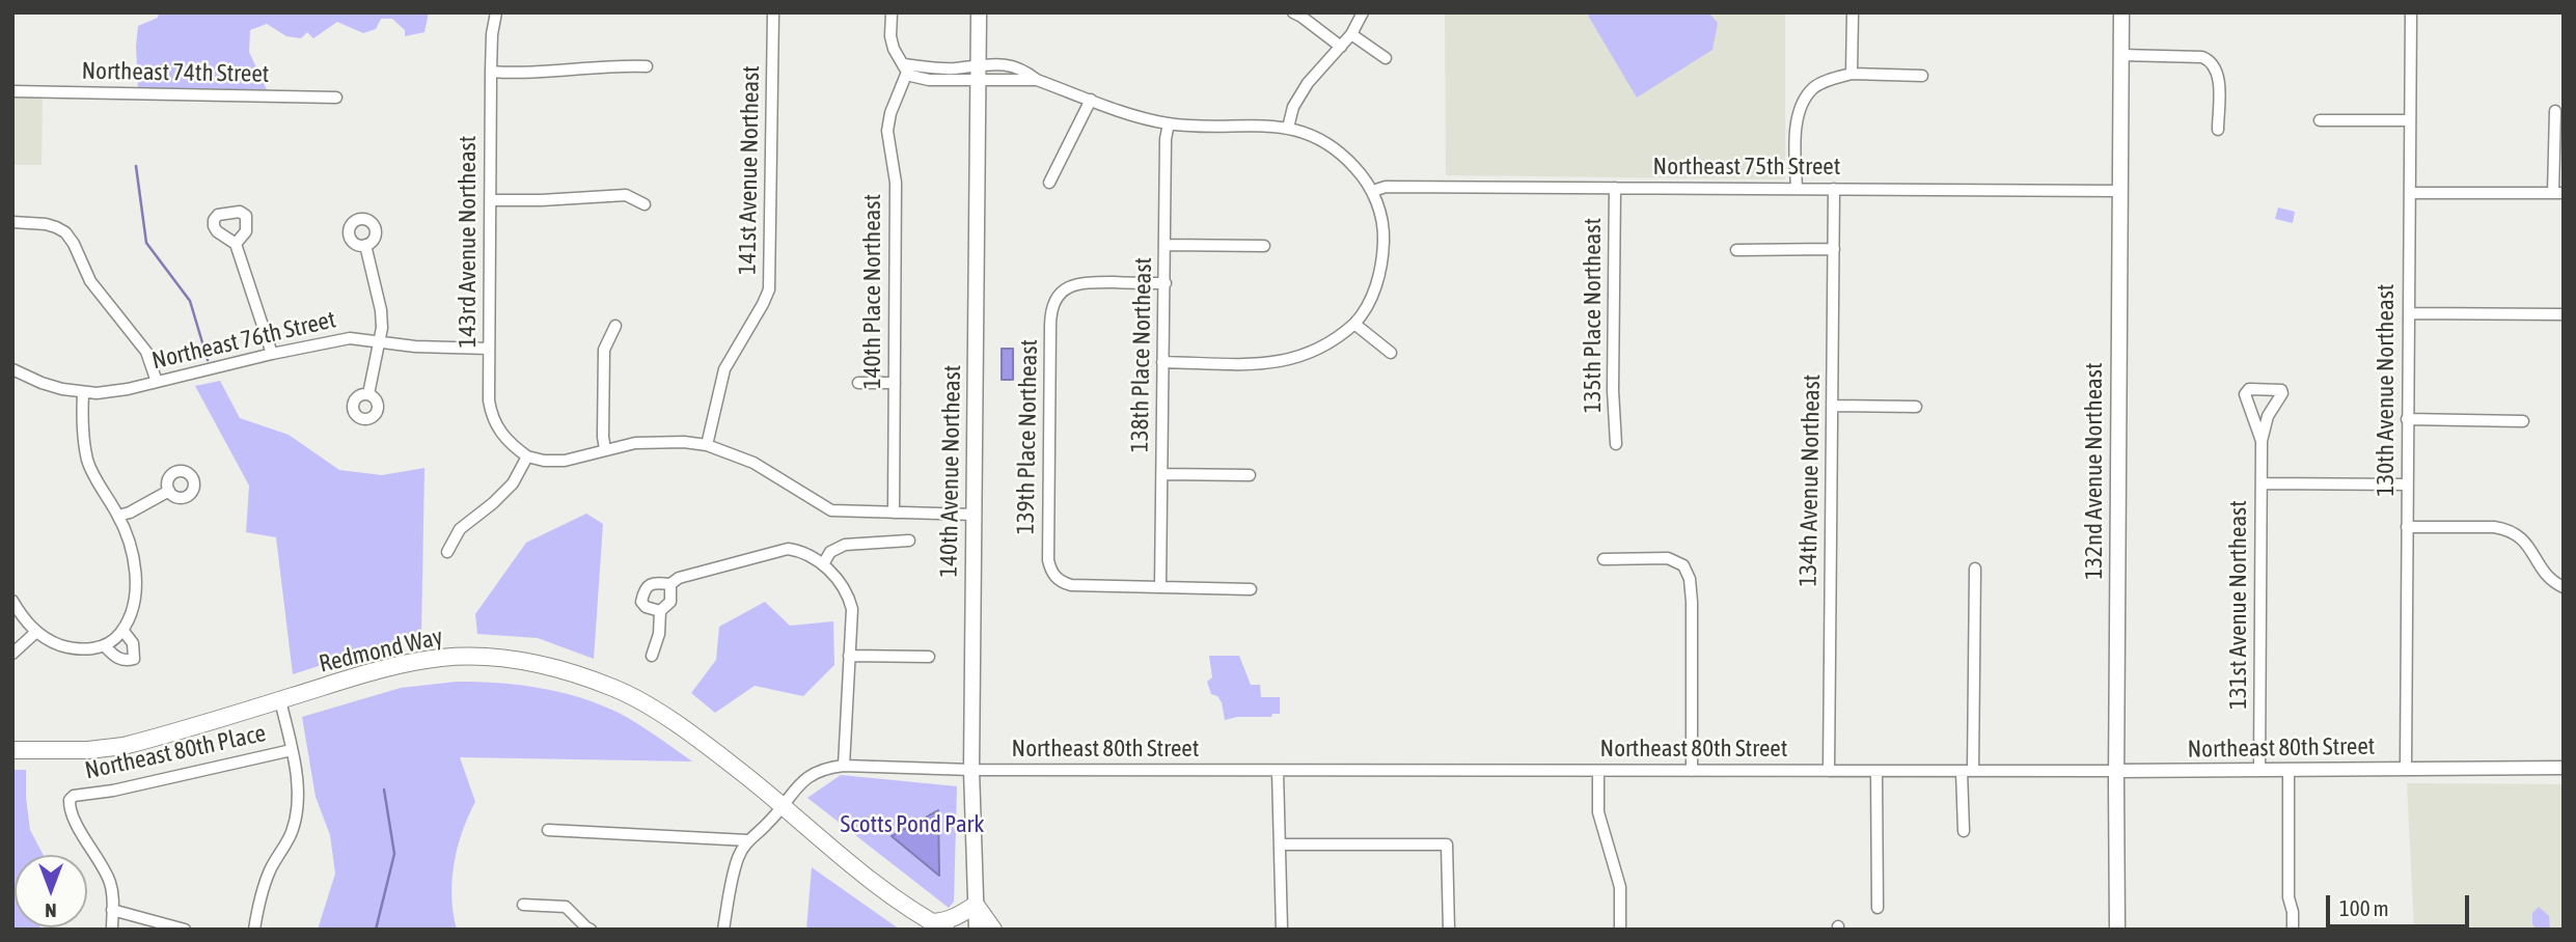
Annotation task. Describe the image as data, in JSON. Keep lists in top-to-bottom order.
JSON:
{
  "streets": {
    "main road": ["140th Avenue Northeast", "132nd Avenue Northeast", "Redmond Way"],
    "street": [
      "Northeast 74th Street",
      "Northeast 75th Street",
      "141st Avenue Northeast",
      "143rd Avenue Northeast",
      "140th Place Northeast",
      "135th Place Northeast",
      "Northeast 76th Street",
      "138th Place Northeast",
      "130th Avenue Northeast",
      "139th Place Northeast",
      "134th Avenue Northeast",
      "131st Avenue Northeast",
      "Northeast 80th Street",
      "Northeast 80th Place"
    ]
  },
  "crossings": [
    ["Northeast 75th Street", "135th Place Northeast"],
    ["Northeast 75th Street", "138th Place Northeast"],
    ["Northeast 75th Street", "139th Place Northeast"],
    ["Northeast 75th Street", "132nd Avenue Northeast"],
    ["Northeast 75th Street", "134th Avenue Northeast"],
    ["143rd Avenue Northeast", "Northeast 76th Street"],
    ["138th Place Northeast", "139th Place Northeast"],
    ["130th Avenue Northeast", "Northeast 80th Street"],
    ["140th Avenue Northeast", "Northeast 80th Street"],
    ["132nd Avenue Northeast", "Northeast 80th Street"],
    ["134th Avenue Northeast", "Northeast 80th Street"],
    ["131st Avenue Northeast", "Northeast 80th Street"],
    ["Redmond Way", "Northeast 80th Street"]
  ],
  "parks": ["Scotts Pond Park"],
  "scale_bar": "100 m",
  "north": "bottom"
}
